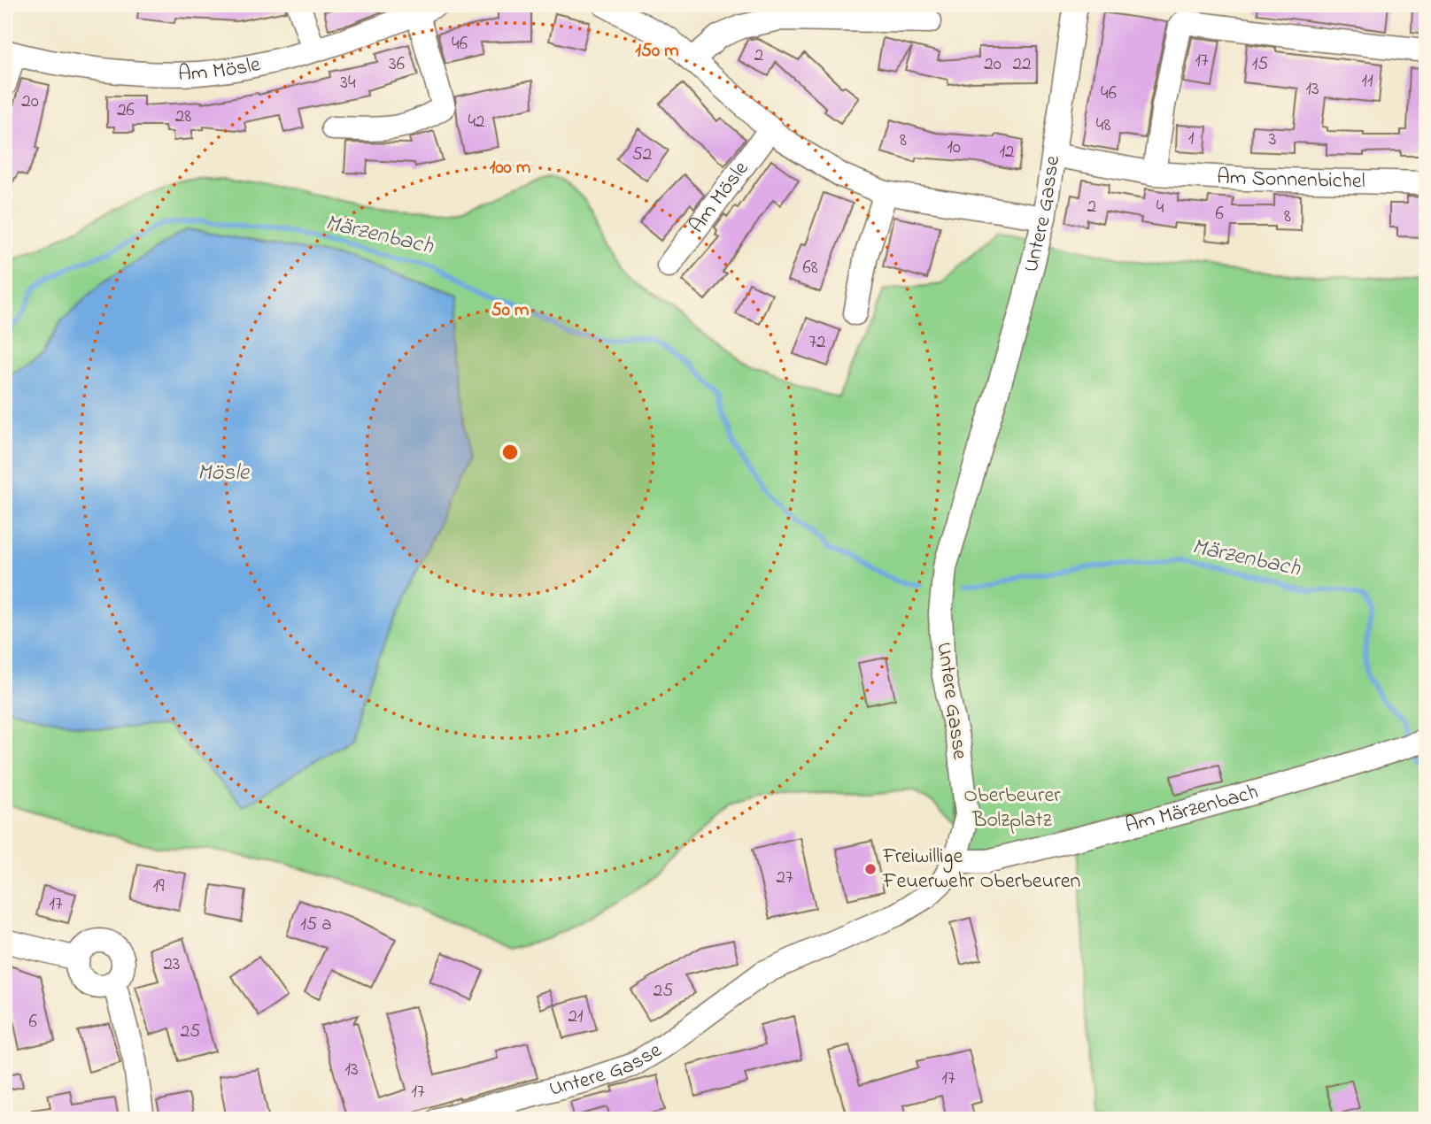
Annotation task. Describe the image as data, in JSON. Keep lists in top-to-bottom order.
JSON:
{
  "streets": {
    "street": [
      "Am Mösle",
      "Am Sonnenbichel",
      "Untere Gasse",
      "Am Märzenbach"
    ]
  },
  "crossings": [
    ["Am Sonnenbichel", "Untere Gasse"],
    ["Untere Gasse", "Am Märzenbach"]
  ],
  "water": ["Märzenbach", "Mösle"],
  "parks": ["Oberbeurer Bolzplatz"],
  "places": ["Freiwillige Feuerwehr Oberbeuren"],
  "house_numbers": [
    "46",
    "2",
    "17",
    "36",
    "20",
    "22",
    "15",
    "11",
    "34",
    "13",
    "46",
    "20",
    "26",
    "28",
    "42",
    "48",
    "1",
    "3",
    "8",
    "10",
    "12",
    "52",
    "2",
    "4",
    "6",
    "8",
    "68",
    "72",
    "27",
    "19",
    "17",
    "15 a",
    "23",
    "25",
    "21",
    "6",
    "25",
    "13",
    "17",
    "17"
  ],
  "rings": ["150 m", "100 m", "50 m"]
}
